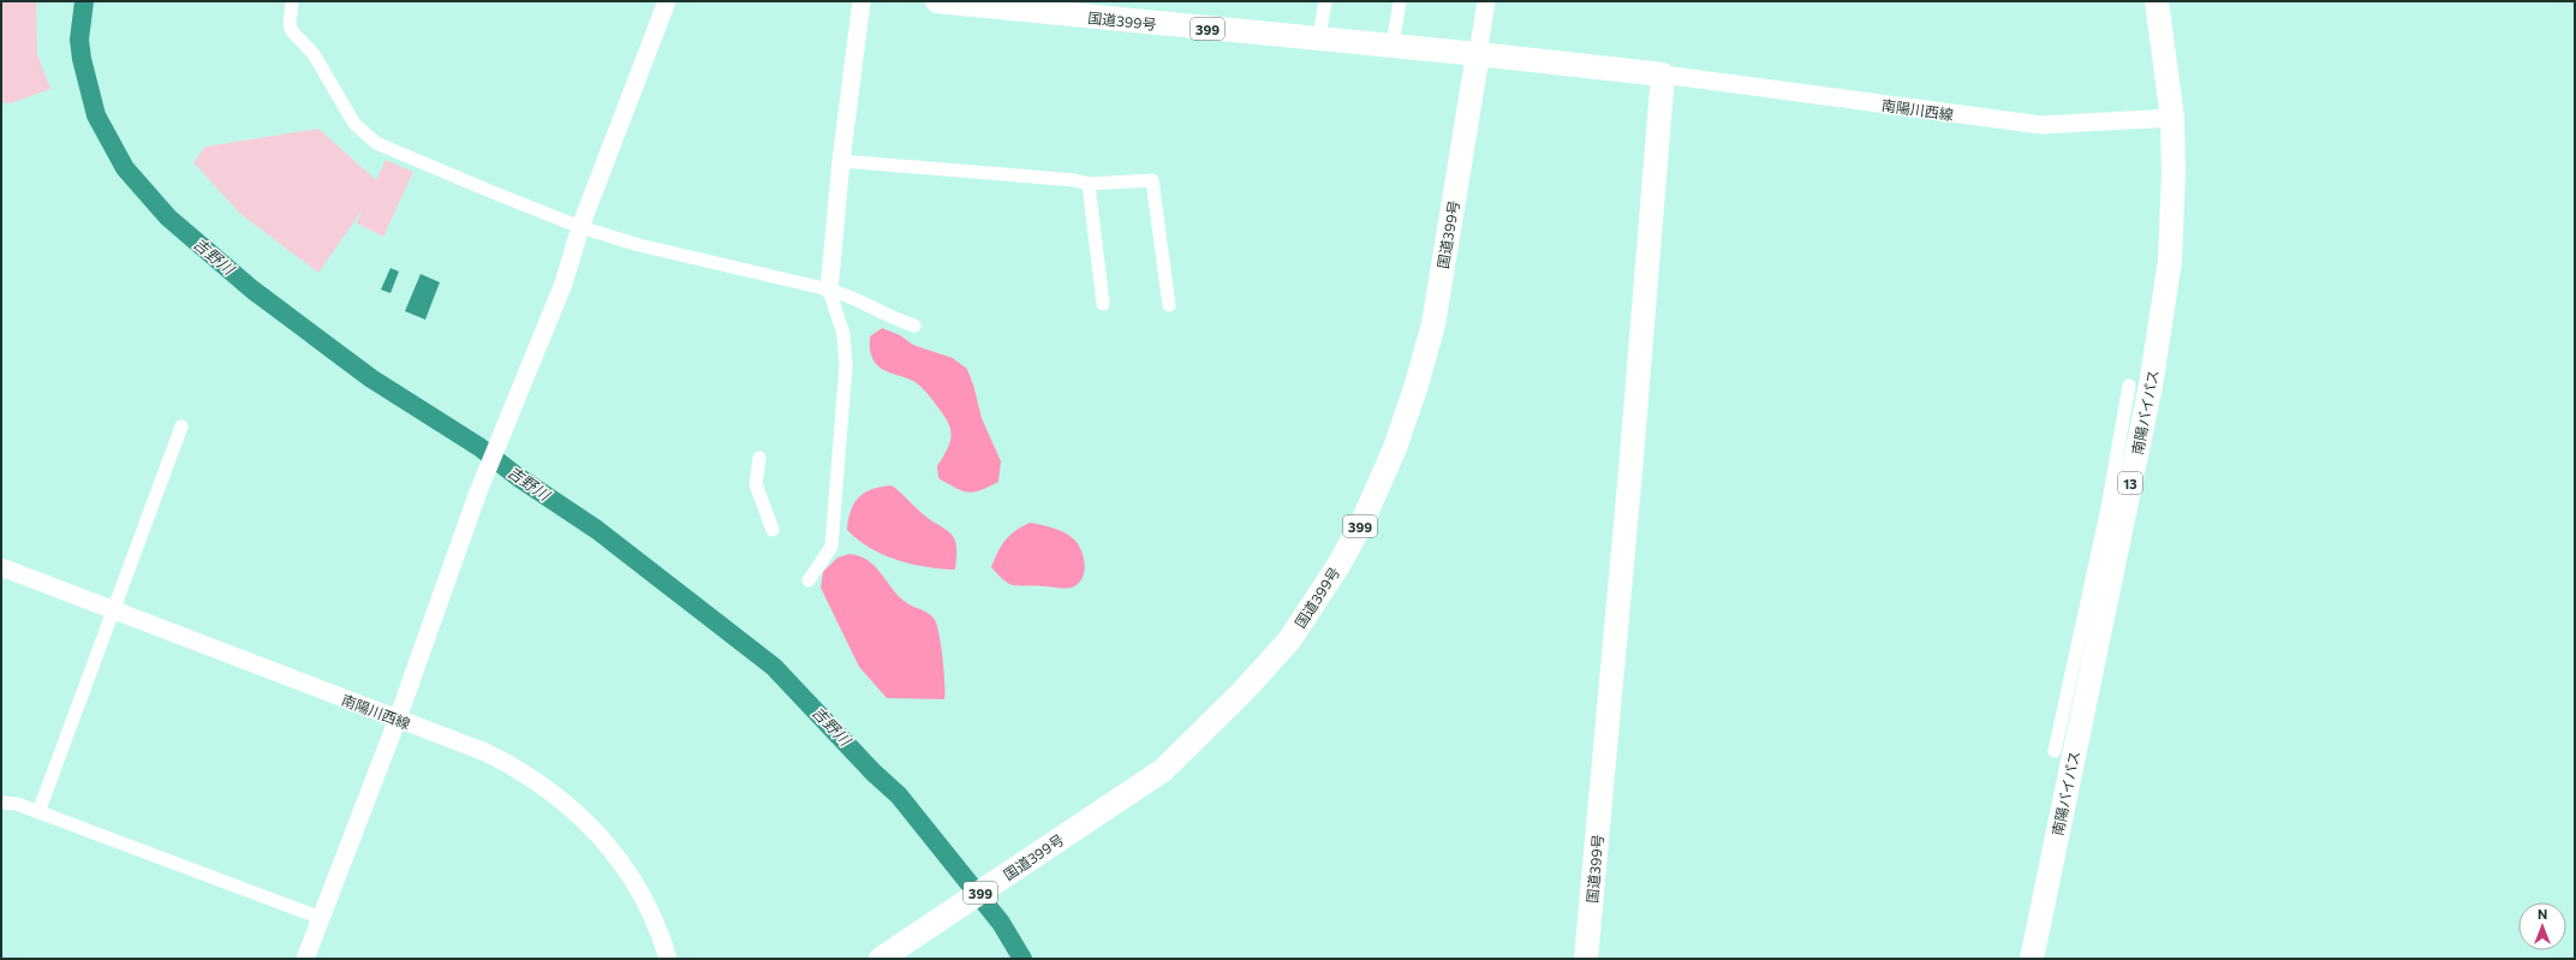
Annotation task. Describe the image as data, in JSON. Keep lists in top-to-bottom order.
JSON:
{
  "streets": {
    "highway": [
      "国道399号",
      "399",
      "南陽バイパス",
      "13"
    ],
    "main road": ["南陽川西線"]
  },
  "crossings": [
    ["国道399号", "南陽川西線"],
    ["南陽川西線", "南陽バイパス"]
  ],
  "water": ["吉野川"],
  "north": "top"
}
